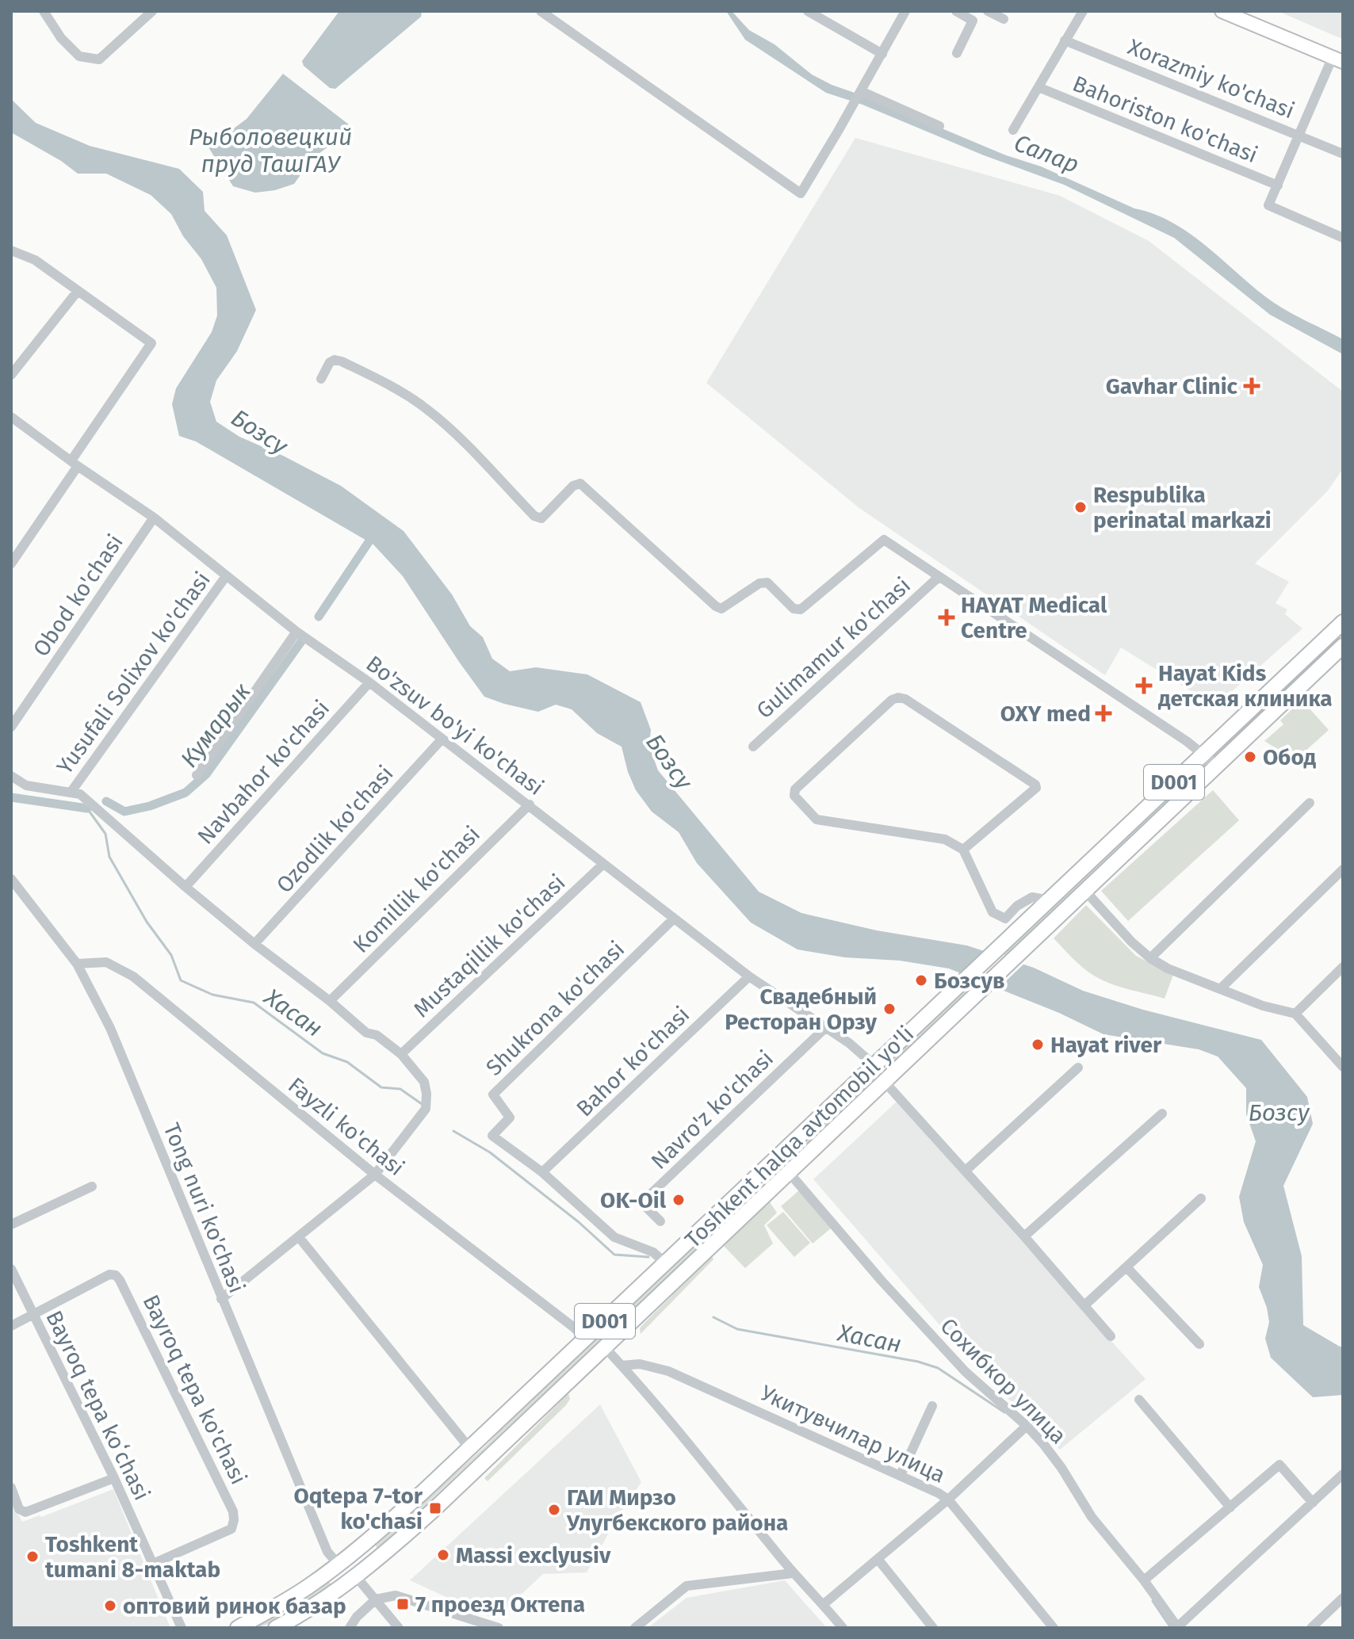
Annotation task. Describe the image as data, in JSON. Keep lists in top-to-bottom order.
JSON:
{
  "streets": {
    "highway": ["D001", "Toshkent halqa avtomobil yo'li"],
    "street": [
      "Xorazmiy ko'chasi",
      "Bahoriston ko'chasi",
      "Obod ko'chasi",
      "Gulimamur ko'chasi",
      "Yusufali Solixov ko'chasi",
      "Bo'zsuv bo'yi ko'chasi",
      "Navbahor ko'chasi",
      "Ozodlik ko'chasi",
      "Komillik ko'chasi",
      "Mustaqillik ko'chasi",
      "Shukrona ko'chasi",
      "Bahor ko'chasi",
      "Navro'z ko'chasi",
      "Fayzli ko'chasi",
      "Tong nuri ko'chasi",
      "Сохибкор улица",
      "Bayroq tepa ko'chasi",
      "Bayroq tepa koʻchasi",
      "Укитувчилар улица"
    ]
  },
  "crossings": [
    ["Xorazmiy ko'chasi", "Bahoriston ko'chasi"],
    ["Obod ko'chasi", "Bo'zsuv bo'yi ko'chasi"],
    ["Gulimamur ko'chasi", "Toshkent halqa avtomobil yo'li"],
    ["Yusufali Solixov ko'chasi", "Bo'zsuv bo'yi ko'chasi"],
    ["Bo'zsuv bo'yi ko'chasi", "Navbahor ko'chasi"],
    ["Bo'zsuv bo'yi ko'chasi", "Ozodlik ko'chasi"],
    ["Bo'zsuv bo'yi ko'chasi", "Komillik ko'chasi"],
    ["Bo'zsuv bo'yi ko'chasi", "Mustaqillik ko'chasi"],
    ["Bo'zsuv bo'yi ko'chasi", "Shukrona ko'chasi"],
    ["Bo'zsuv bo'yi ko'chasi", "Bahor ko'chasi"],
    ["Bo'zsuv bo'yi ko'chasi", "Navro'z ko'chasi"],
    ["Bo'zsuv bo'yi ko'chasi", "Toshkent halqa avtomobil yo'li"],
    ["Shukrona ko'chasi", "Bahor ko'chasi"],
    ["Shukrona ko'chasi", "Toshkent halqa avtomobil yo'li"],
    ["Fayzli ko'chasi", "Toshkent halqa avtomobil yo'li"],
    ["Fayzli ko'chasi", "Tong nuri ko'chasi"],
    ["Toshkent halqa avtomobil yo'li", "Tong nuri ko'chasi"],
    ["Toshkent halqa avtomobil yo'li", "Сохибкор улица"],
    ["Bayroq tepa ko'chasi", "Bayroq tepa koʻchasi"]
  ],
  "water": [
    "Рыболовецкий пруд ТашГАУ",
    "Салар",
    "Бозсу",
    "Кумарык",
    "Хасан"
  ],
  "places": {
    "health": [
      "Gavhar Clinic",
      "HAYAT Medical Centre",
      "Hayat Kids детская клиника",
      "OXY med"
    ],
    "other": [
      "Respublika perinatal markazi",
      "Обод",
      "Бозсув",
      "Свадебный Ресторан Орзу",
      "Hayat river",
      "OK-Oil",
      "ГАИ Мирзо Улугбекского района",
      "Massi exclyusiv",
      "Toshkent tumani 8-maktab",
      "оптовий ринок базар"
    ],
    "transit": ["Oqtepa 7-tor ko'chasi", "7 проезд Октепа"]
  }
}
